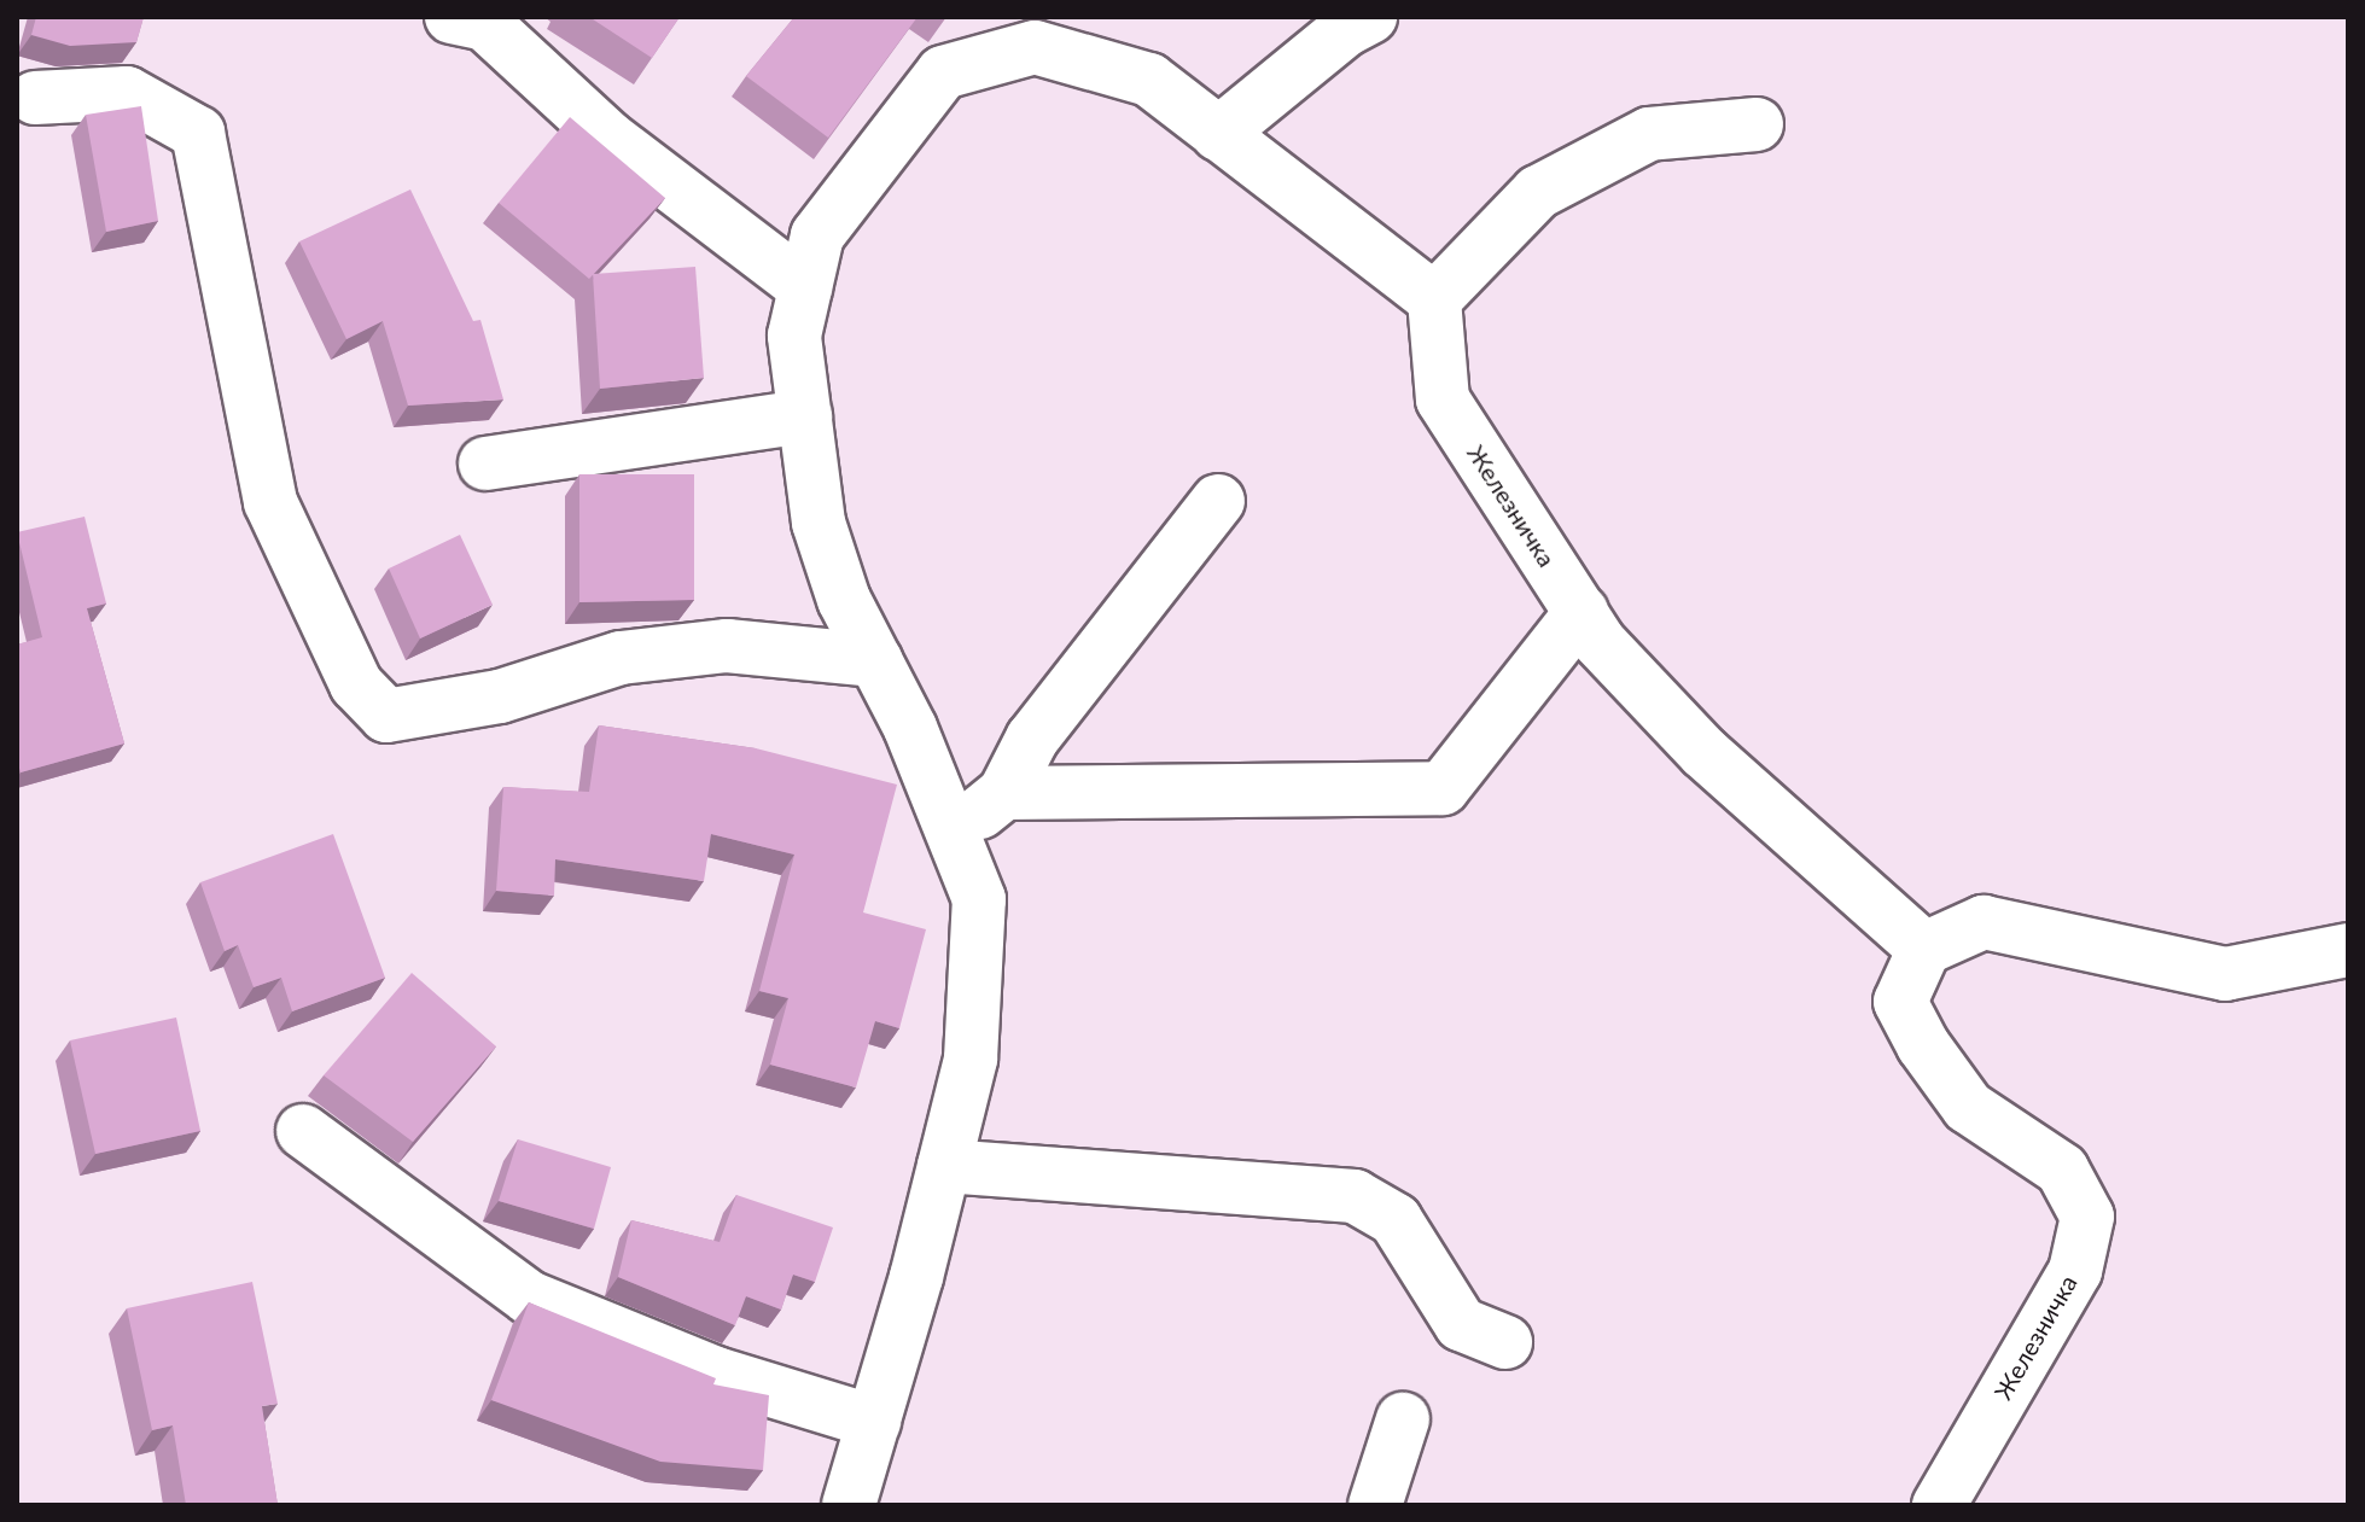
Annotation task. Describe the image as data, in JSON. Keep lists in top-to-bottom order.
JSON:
{
  "streets": {
    "street": ["Железничка"]
  }
}
